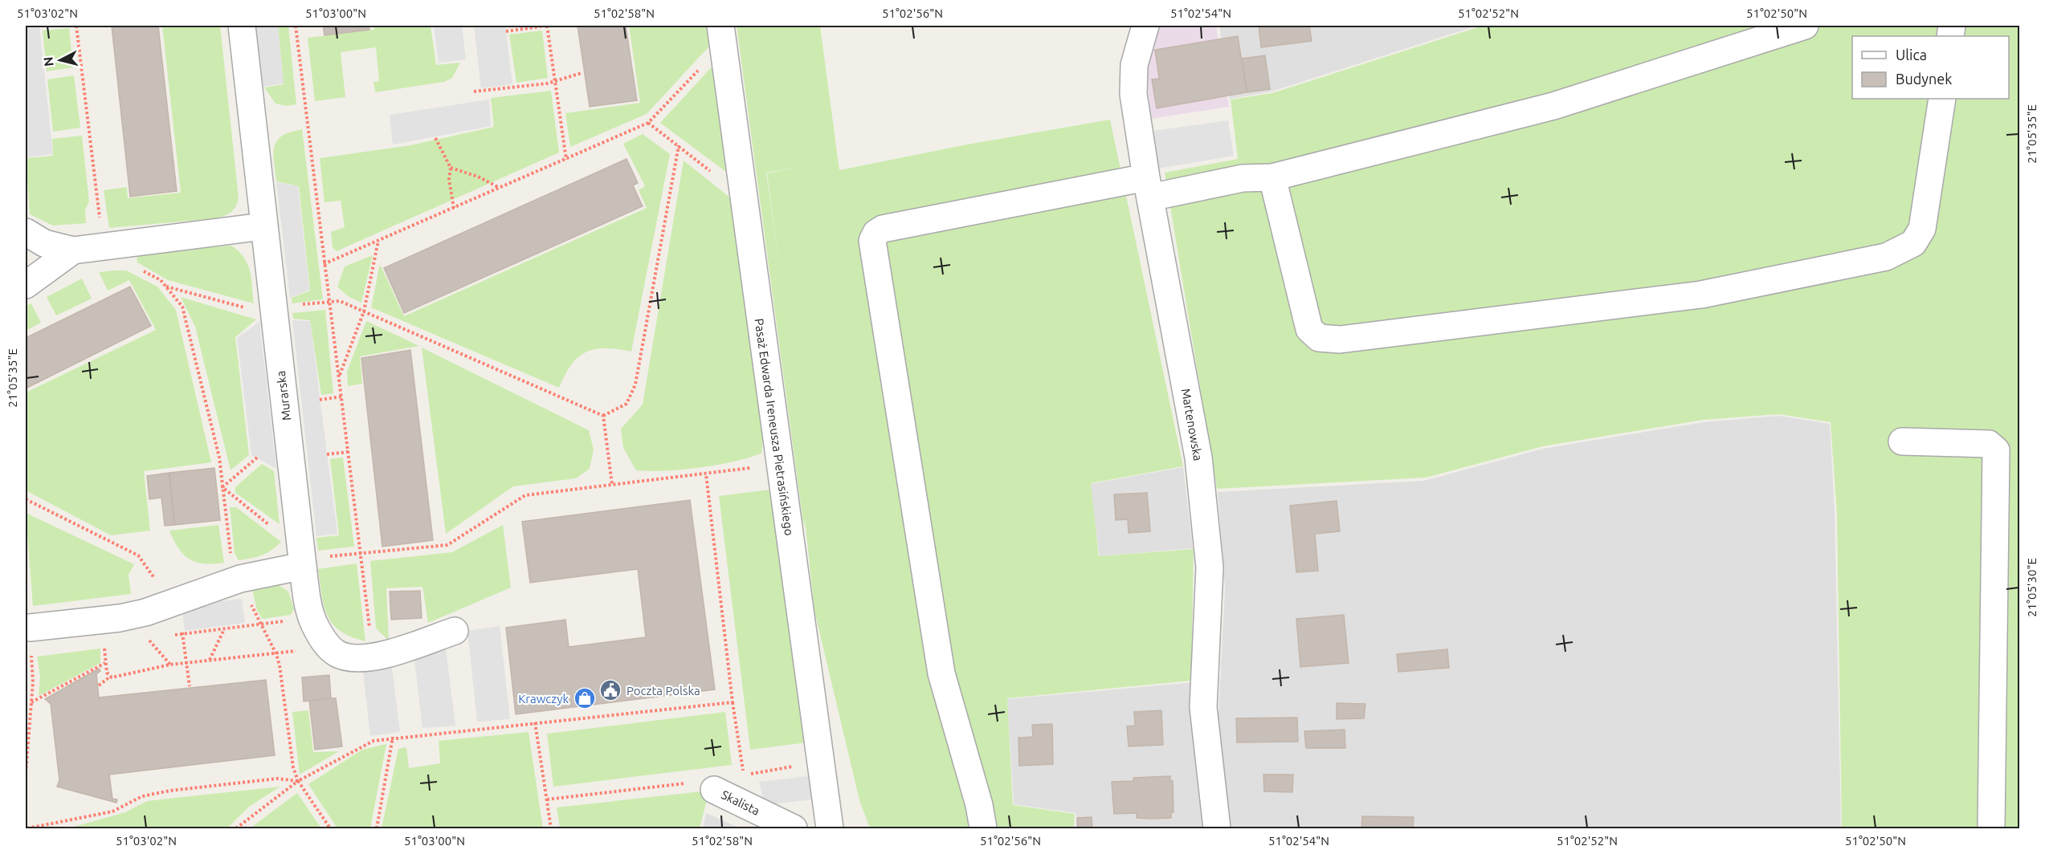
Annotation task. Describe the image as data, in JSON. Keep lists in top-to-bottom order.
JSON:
{
  "streets": {
    "street": [
      "Murarska",
      "Martenowska",
      "Pasaż Edwarda Ireneusza Pietrasińskiego",
      "Skalista"
    ]
  },
  "places": {
    "public building": ["Poczta Polska"],
    "shop": ["Krawczyk"]
  },
  "legend": ["Ulica", "Budynek"],
  "north": "left",
  "coordinates": [
    "51°03'02\"N",
    "51°03'00\"N",
    "51°02'58\"N",
    "51°02'56\"N",
    "51°02'54\"N",
    "51°02'52\"N",
    "51°02'50\"N",
    "21°05'35\"E",
    "21°05'30\"E"
  ]
}
